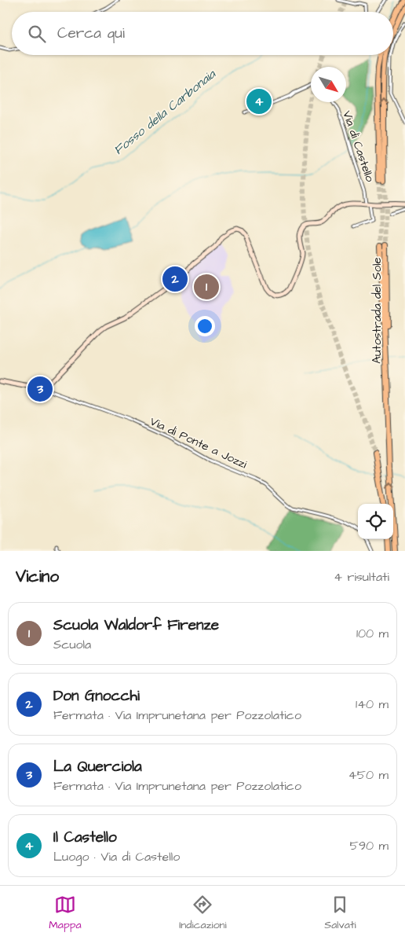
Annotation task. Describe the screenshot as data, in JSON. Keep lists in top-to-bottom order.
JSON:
{
  "streets": {
    "highway": ["Autostrada del Sole"],
    "street": ["Via di Castello", "Via di Ponte a Jozzi"]
  },
  "one_way": ["Autostrada del Sole"],
  "water": ["Fosso della Carbonaia"],
  "north": "bottom right",
  "page": {
    "search": "Cerca qui",
    "pins": [
      "4",
      "2",
      "1",
      "3"
    ],
    "heading": ["Vicino", "4 risultati"],
    "list": [
      {
        "mark": "1",
        "name": "Scuola Waldorf Firenze",
        "note": "Scuola",
        "value": "100 m"
      },
      {
        "mark": "2",
        "name": "Don Gnocchi",
        "note": "Fermata · Via Imprunetana per Pozzolatico",
        "value": "140 m"
      },
      {
        "mark": "3",
        "name": "La Querciola",
        "note": "Fermata · Via Imprunetana per Pozzolatico",
        "value": "450 m"
      },
      {
        "mark": "4",
        "name": "Il Castello",
        "note": "Luogo · Via di Castello",
        "value": "590 m"
      }
    ],
    "nav": ["Mappa", "Indicazioni", "Salvati"]
  }
}
